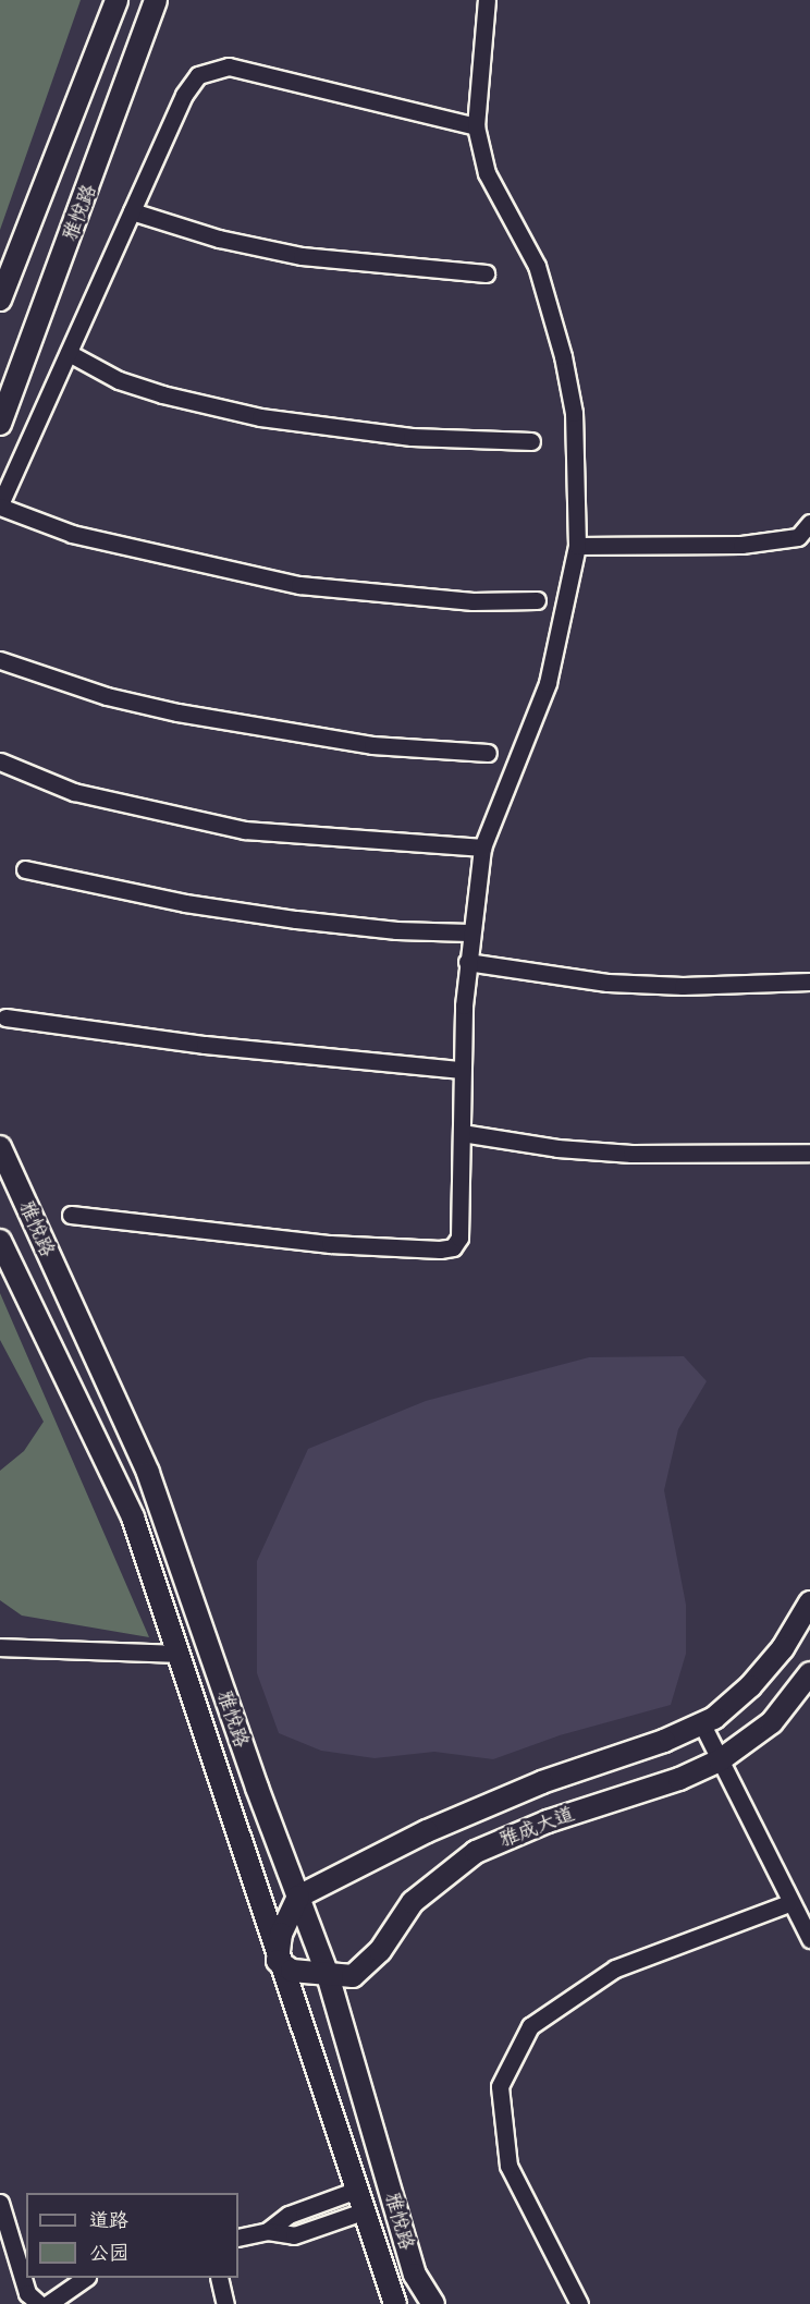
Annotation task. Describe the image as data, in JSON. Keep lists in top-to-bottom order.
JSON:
{
  "streets": {
    "street": ["雅悦路", "雅成大道"]
  },
  "crossings": [
    ["雅悦路", "雅成大道"]
  ],
  "legend": ["道路", "公园"]
}
